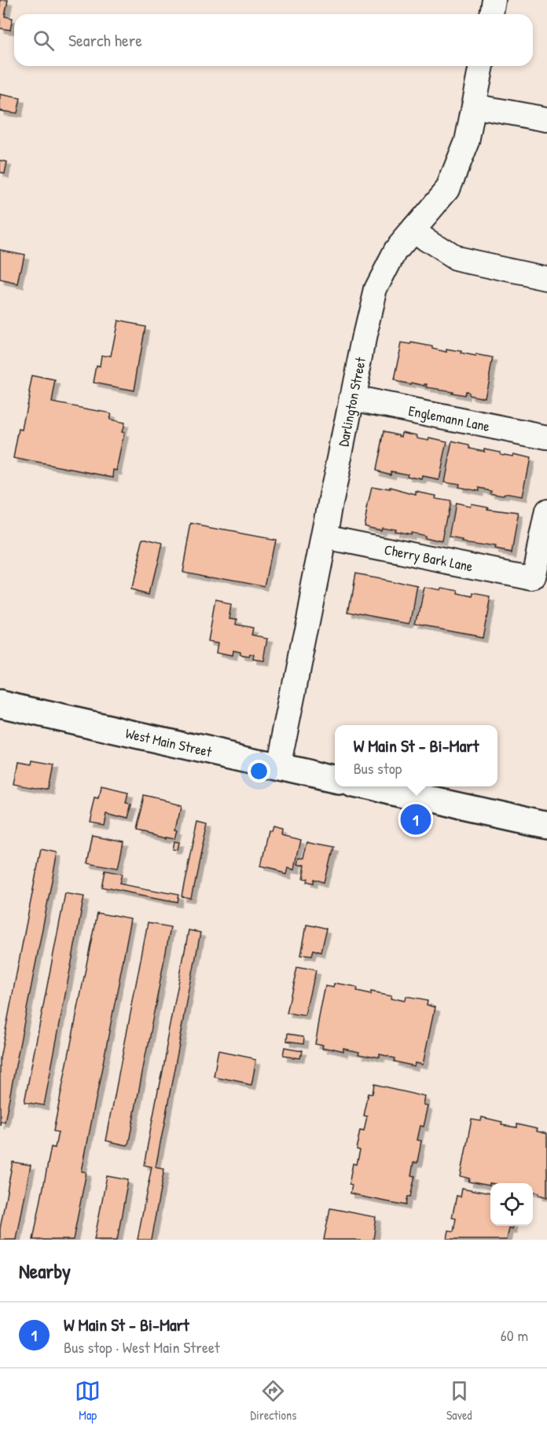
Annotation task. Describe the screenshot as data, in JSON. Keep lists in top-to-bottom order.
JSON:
{
  "streets": {
    "main road": ["West Main Street"],
    "street": ["Darlington Street", "Englemann Lane", "Cherry Bark Lane"]
  },
  "crossings": [
    ["Darlington Street", "Englemann Lane"],
    ["Darlington Street", "Cherry Bark Lane"],
    ["Darlington Street", "West Main Street"]
  ],
  "page": {
    "search": "Search here",
    "popup": ["W Main St - Bi-Mart", "Bus stop"],
    "pins": "1",
    "heading": "Nearby",
    "list": [
      {
        "mark": "1",
        "name": "W Main St - Bi-Mart",
        "note": "Bus stop · West Main Street",
        "value": "60 m"
      }
    ],
    "nav": ["Map", "Directions", "Saved"]
  }
}
